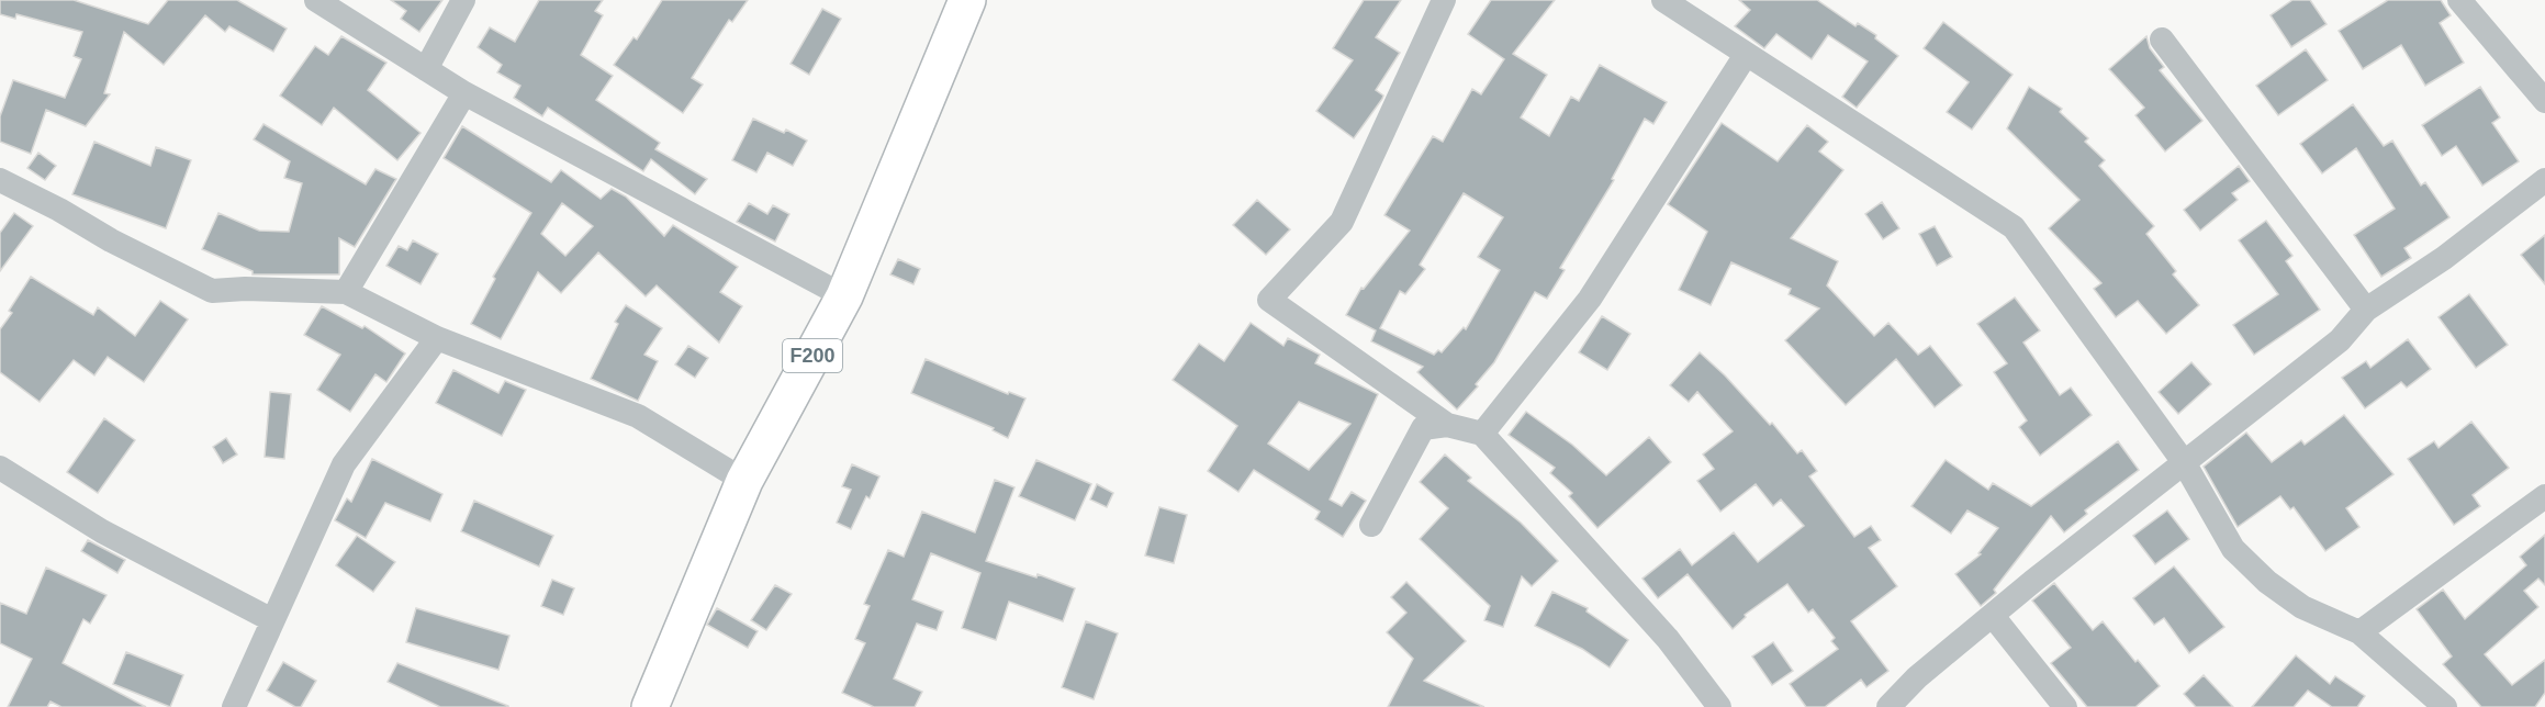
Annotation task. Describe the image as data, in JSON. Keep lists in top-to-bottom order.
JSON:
{
  "streets": {
    "main road": ["F200"]
  }
}
